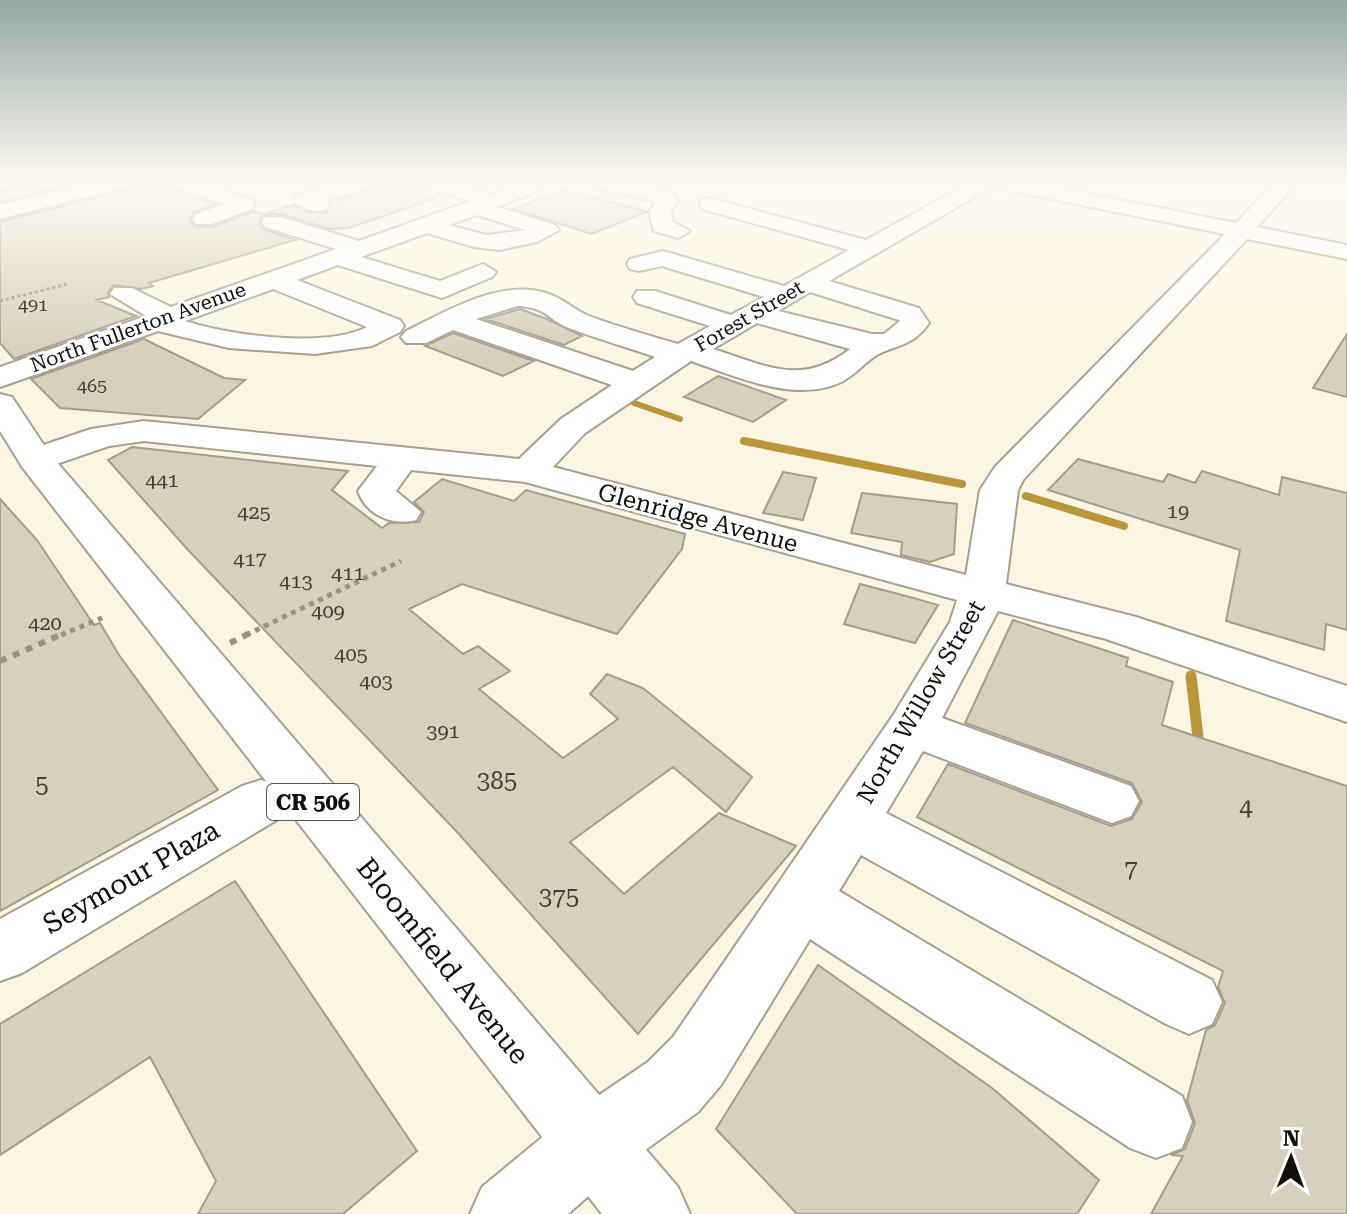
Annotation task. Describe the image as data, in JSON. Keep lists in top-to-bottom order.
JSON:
{
  "streets": {
    "street": [
      "Forest Street",
      "North Fullerton Avenue",
      "Glenridge Avenue",
      "North Willow Street",
      "CR 506",
      "Seymour Plaza",
      "Bloomfield Avenue"
    ]
  },
  "crossings": [
    ["Forest Street", "Glenridge Avenue"],
    ["Glenridge Avenue", "North Willow Street"],
    ["Glenridge Avenue", "Bloomfield Avenue"],
    ["North Willow Street", "Bloomfield Avenue"]
  ],
  "house_numbers": [
    "491",
    "465",
    "441",
    "19",
    "425",
    "417",
    "411",
    "413",
    "409",
    "420",
    "405",
    "403",
    "391",
    "385",
    "5",
    "4",
    "7",
    "375"
  ],
  "north": "top"
}
